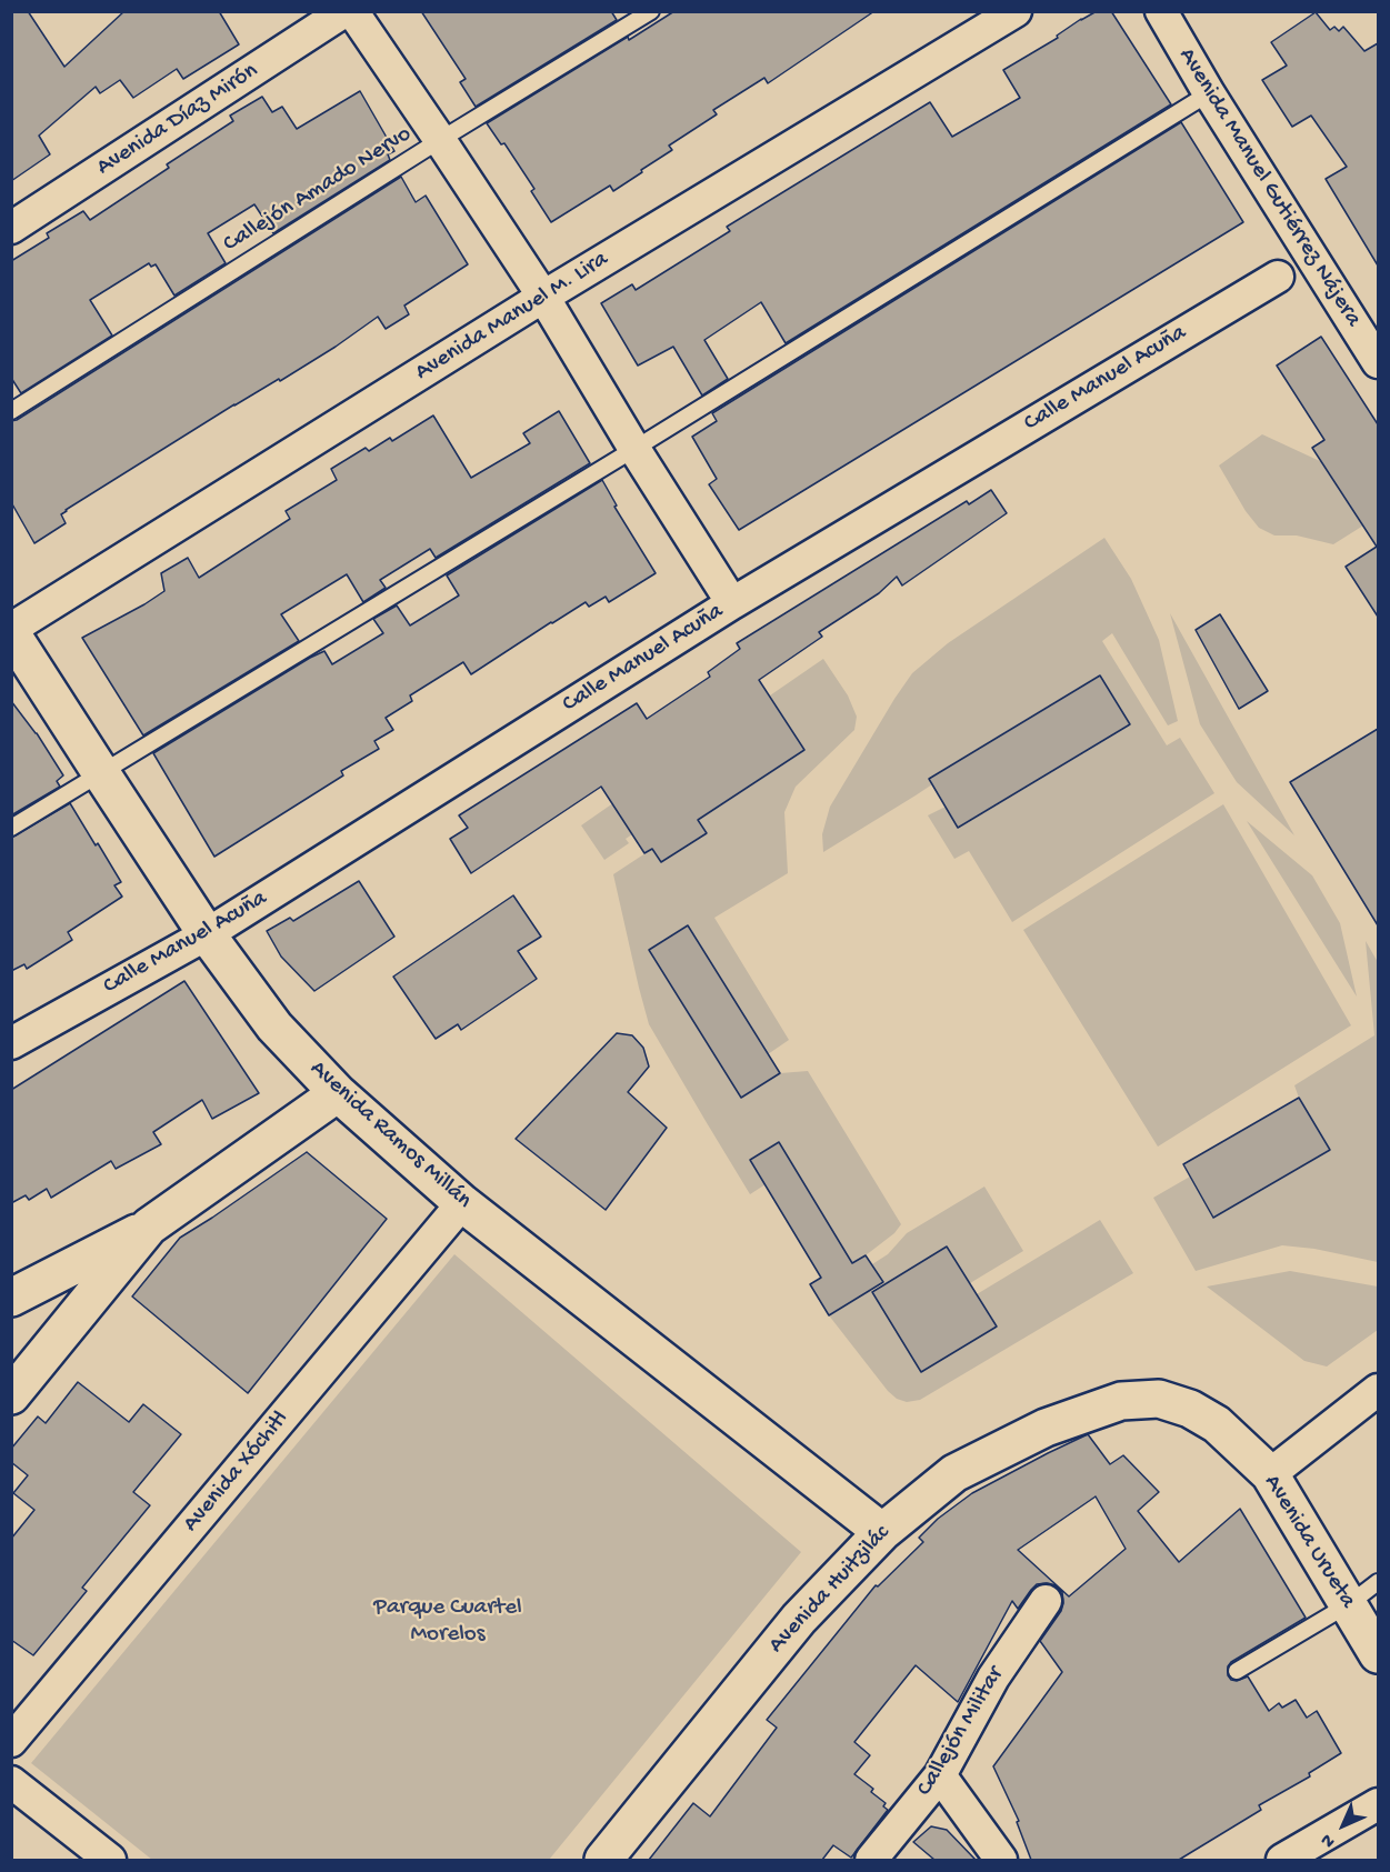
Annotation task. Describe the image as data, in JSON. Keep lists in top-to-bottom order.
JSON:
{
  "streets": {
    "main road": ["Avenida Ramos Millán", "Avenida Urueta", "Avenida Huitzilác"],
    "street": [
      "Avenida Díaz Mirón",
      "Avenida Manuel Gutiérrez Nájera",
      "Avenida Manuel M. Lira",
      "Calle Manuel Acuña",
      "Avenida Xóchitl",
      "Callejón Militar"
    ],
    "lane": ["Callejón Amado Nervo"]
  },
  "crossings": [
    ["Avenida Manuel M. Lira", "Avenida Ramos Millán"],
    ["Calle Manuel Acuña", "Avenida Ramos Millán"],
    ["Avenida Ramos Millán", "Avenida Xóchitl"],
    ["Avenida Ramos Millán", "Avenida Huitzilác"],
    ["Avenida Urueta", "Avenida Huitzilác"]
  ],
  "parks": ["Parque Cuartel Morelos"],
  "north": "bottom left"
}
